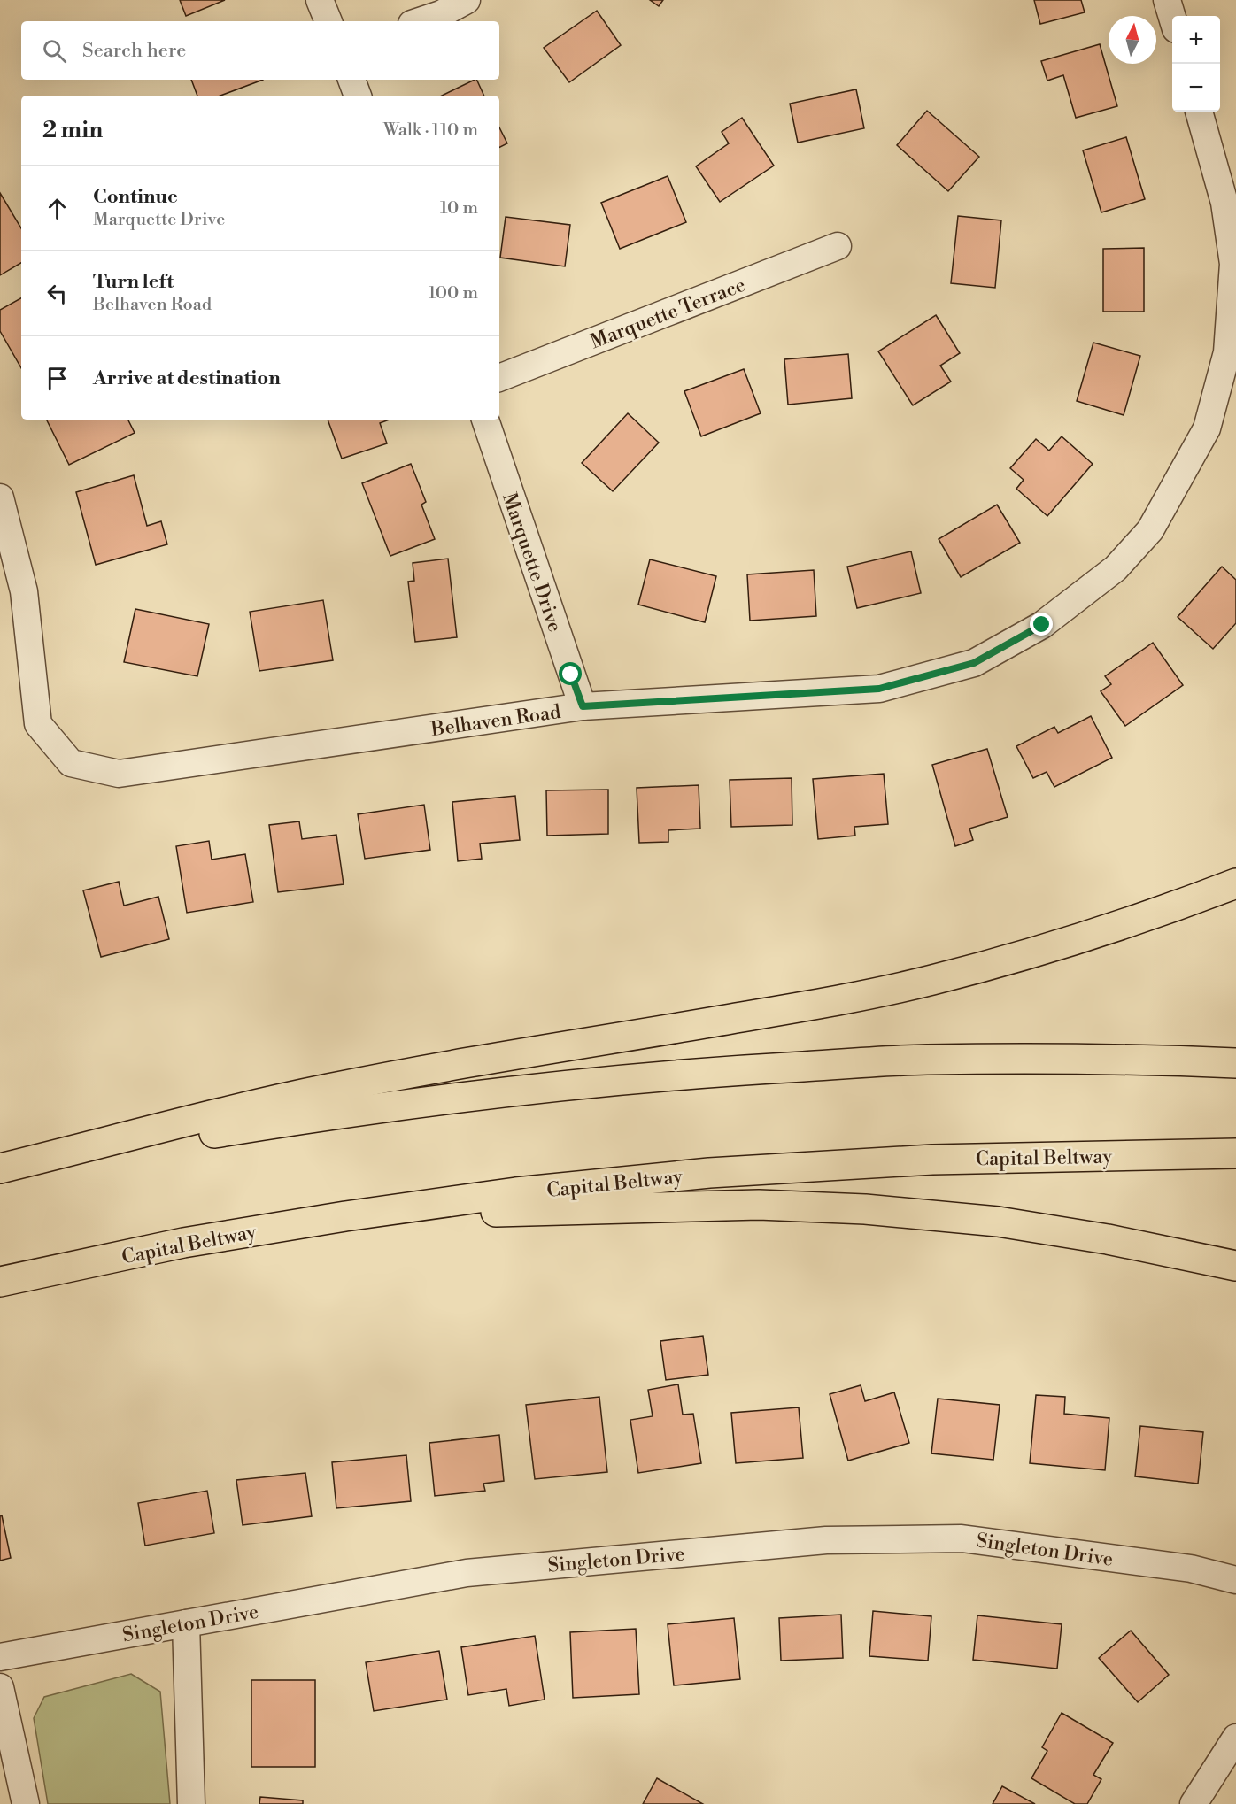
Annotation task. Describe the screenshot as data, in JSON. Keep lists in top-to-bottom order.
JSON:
{
  "streets": {
    "highway": ["Capital Beltway"],
    "street": [
      "Marquette Terrace",
      "Marquette Drive",
      "Belhaven Road",
      "Singleton Drive"
    ]
  },
  "crossings": [
    ["Marquette Drive", "Belhaven Road"]
  ],
  "north": "top",
  "page": {
    "map_buttons": ["+", "−"],
    "search": "Search here",
    "heading": ["2 min", "Walk · 110 m"],
    "list": [
      ["Continue", "Marquette Drive", "10 m"],
      ["Turn left", "Belhaven Road", "100 m"],
      "Arrive at destination"
    ]
  }
}
